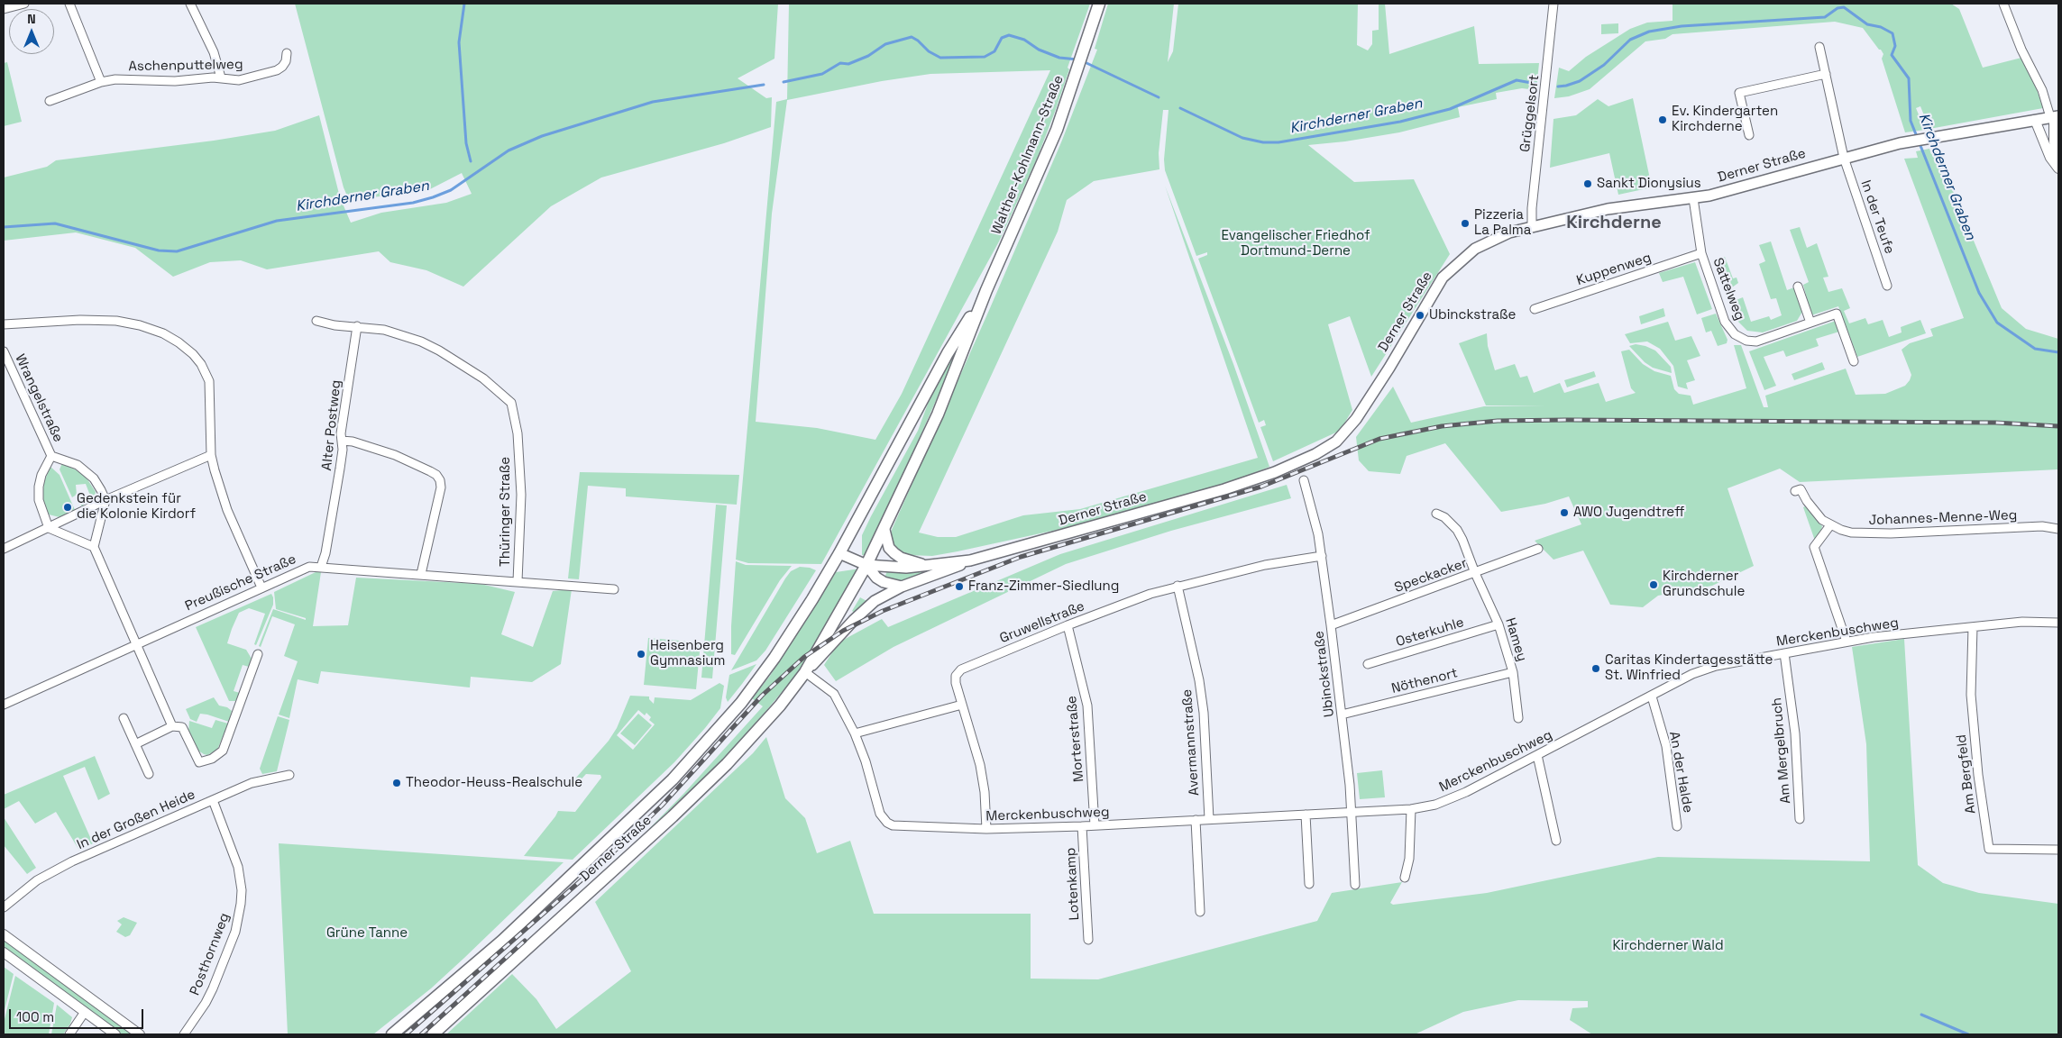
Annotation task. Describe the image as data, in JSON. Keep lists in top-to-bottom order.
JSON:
{
  "streets": {
    "main road": ["Walther-Kohlmann-Straße", "Derner Straße"],
    "street": [
      "Aschenputtelweg",
      "Grüggelsort",
      "In der Teufe",
      "Kuppenweg",
      "Sattelweg",
      "Wrangelstraße",
      "Alter Postweg",
      "Thüringer Straße",
      "Johannes-Menne-Weg",
      "Speckacker",
      "Preußische Straße",
      "Gruwellstraße",
      "Osterkuhle",
      "Merckenbuschweg",
      "Hamey",
      "Ubinckstraße",
      "Nöthenort",
      "Morterstraße",
      "Avermannstraße",
      "Am Mergelbruch",
      "An der Halde",
      "Am Bergfeld",
      "In der Großen Heide",
      "Lotenkamp",
      "Posthornweg"
    ]
  },
  "crossings": [
    ["Grüggelsort", "Derner Straße"],
    ["Walther-Kohlmann-Straße", "Derner Straße"],
    ["Derner Straße", "In der Teufe"],
    ["Derner Straße", "Sattelweg"],
    ["Derner Straße", "Merckenbuschweg"],
    ["Kuppenweg", "Sattelweg"],
    ["Alter Postweg", "Thüringer Straße"],
    ["Alter Postweg", "Preußische Straße"],
    ["Thüringer Straße", "Preußische Straße"],
    ["Speckacker", "Hamey"],
    ["Speckacker", "Ubinckstraße"],
    ["Gruwellstraße", "Merckenbuschweg"],
    ["Gruwellstraße", "Ubinckstraße"],
    ["Gruwellstraße", "Morterstraße"],
    ["Gruwellstraße", "Avermannstraße"],
    ["Osterkuhle", "Hamey"],
    ["Merckenbuschweg", "Ubinckstraße"],
    ["Merckenbuschweg", "Morterstraße"],
    ["Merckenbuschweg", "Avermannstraße"],
    ["Merckenbuschweg", "Am Mergelbruch"],
    ["Merckenbuschweg", "An der Halde"],
    ["Merckenbuschweg", "Am Bergfeld"],
    ["Merckenbuschweg", "Lotenkamp"],
    ["Hamey", "Nöthenort"],
    ["Ubinckstraße", "Nöthenort"],
    ["In der Großen Heide", "Posthornweg"]
  ],
  "districts": ["Kirchderne"],
  "water": ["Kirchderner Graben"],
  "parks": ["Evangelischer Friedhof Dortmund-Derne", "Grüne Tanne", "Kirchderner Wald"],
  "places": [
    "Ev. Kindergarten Kirchderne",
    "Sankt Dionysius",
    "Pizzeria La Palma",
    "Ubinckstraße",
    "Gedenkstein für die Kolonie Kirdorf",
    "AWO Jugendtreff",
    "Kirchderner Grundschule",
    "Franz-Zimmer-Siedlung",
    "Heisenberg Gymnasium",
    "Caritas Kindertagesstätte St. Winfried",
    "Theodor-Heuss-Realschule"
  ],
  "scale_bar": "100 m",
  "north": "top"
}
